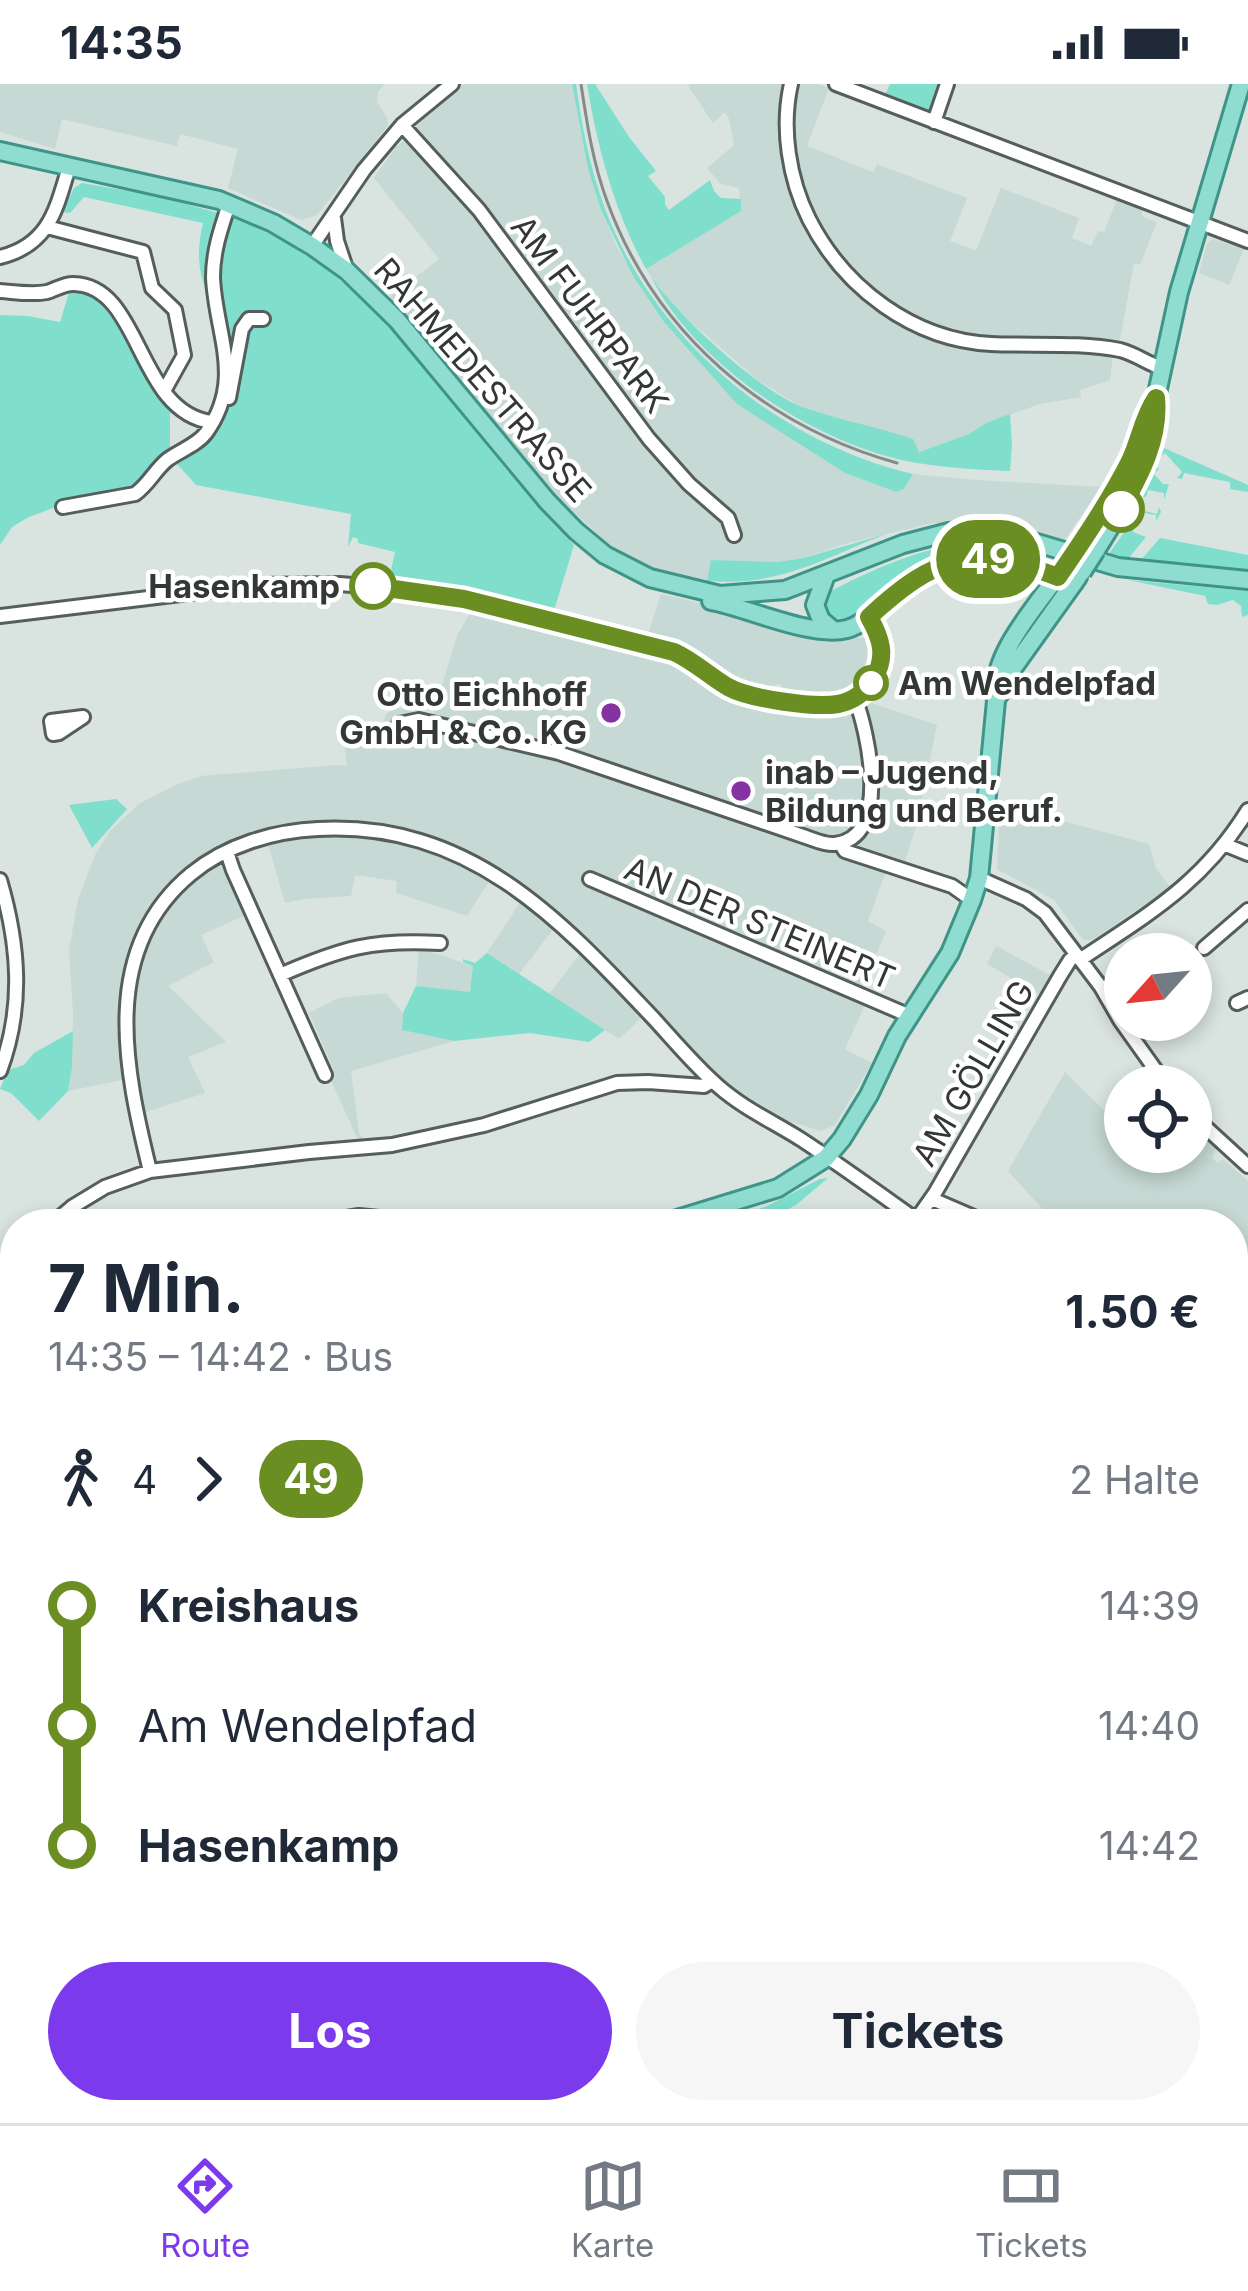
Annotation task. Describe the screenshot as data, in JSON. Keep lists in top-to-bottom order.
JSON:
{
  "streets": {
    "main road": ["RAHMEDESTRASSE"],
    "street": ["AM FUHRPARK", "AN DER STEINERT", "AM GÖLLING"]
  },
  "places": [
    "Hasenkamp",
    "Am Wendelpfad",
    "Otto Eichhoff GmbH & Co. KG",
    "inab – Jugend, Bildung und Beruf."
  ],
  "lines": ["bus line 49"],
  "north": "bottom left",
  "page": {
    "status": "14:35",
    "on_map": "49",
    "heading": ["7 Min.", "14:35 – 14:42 · Bus", "1.50 €"],
    "legs": ["4", "49", "2 Halte"],
    "list": [
      {
        "name": "Kreishaus",
        "value": "14:39"
      },
      {
        "name": "Am Wendelpfad",
        "value": "14:40"
      },
      {
        "name": "Hasenkamp",
        "value": "14:42"
      }
    ],
    "buttons": ["Los", "Tickets"],
    "tabs": ["Route", "Karte", "Tickets"]
  }
}
